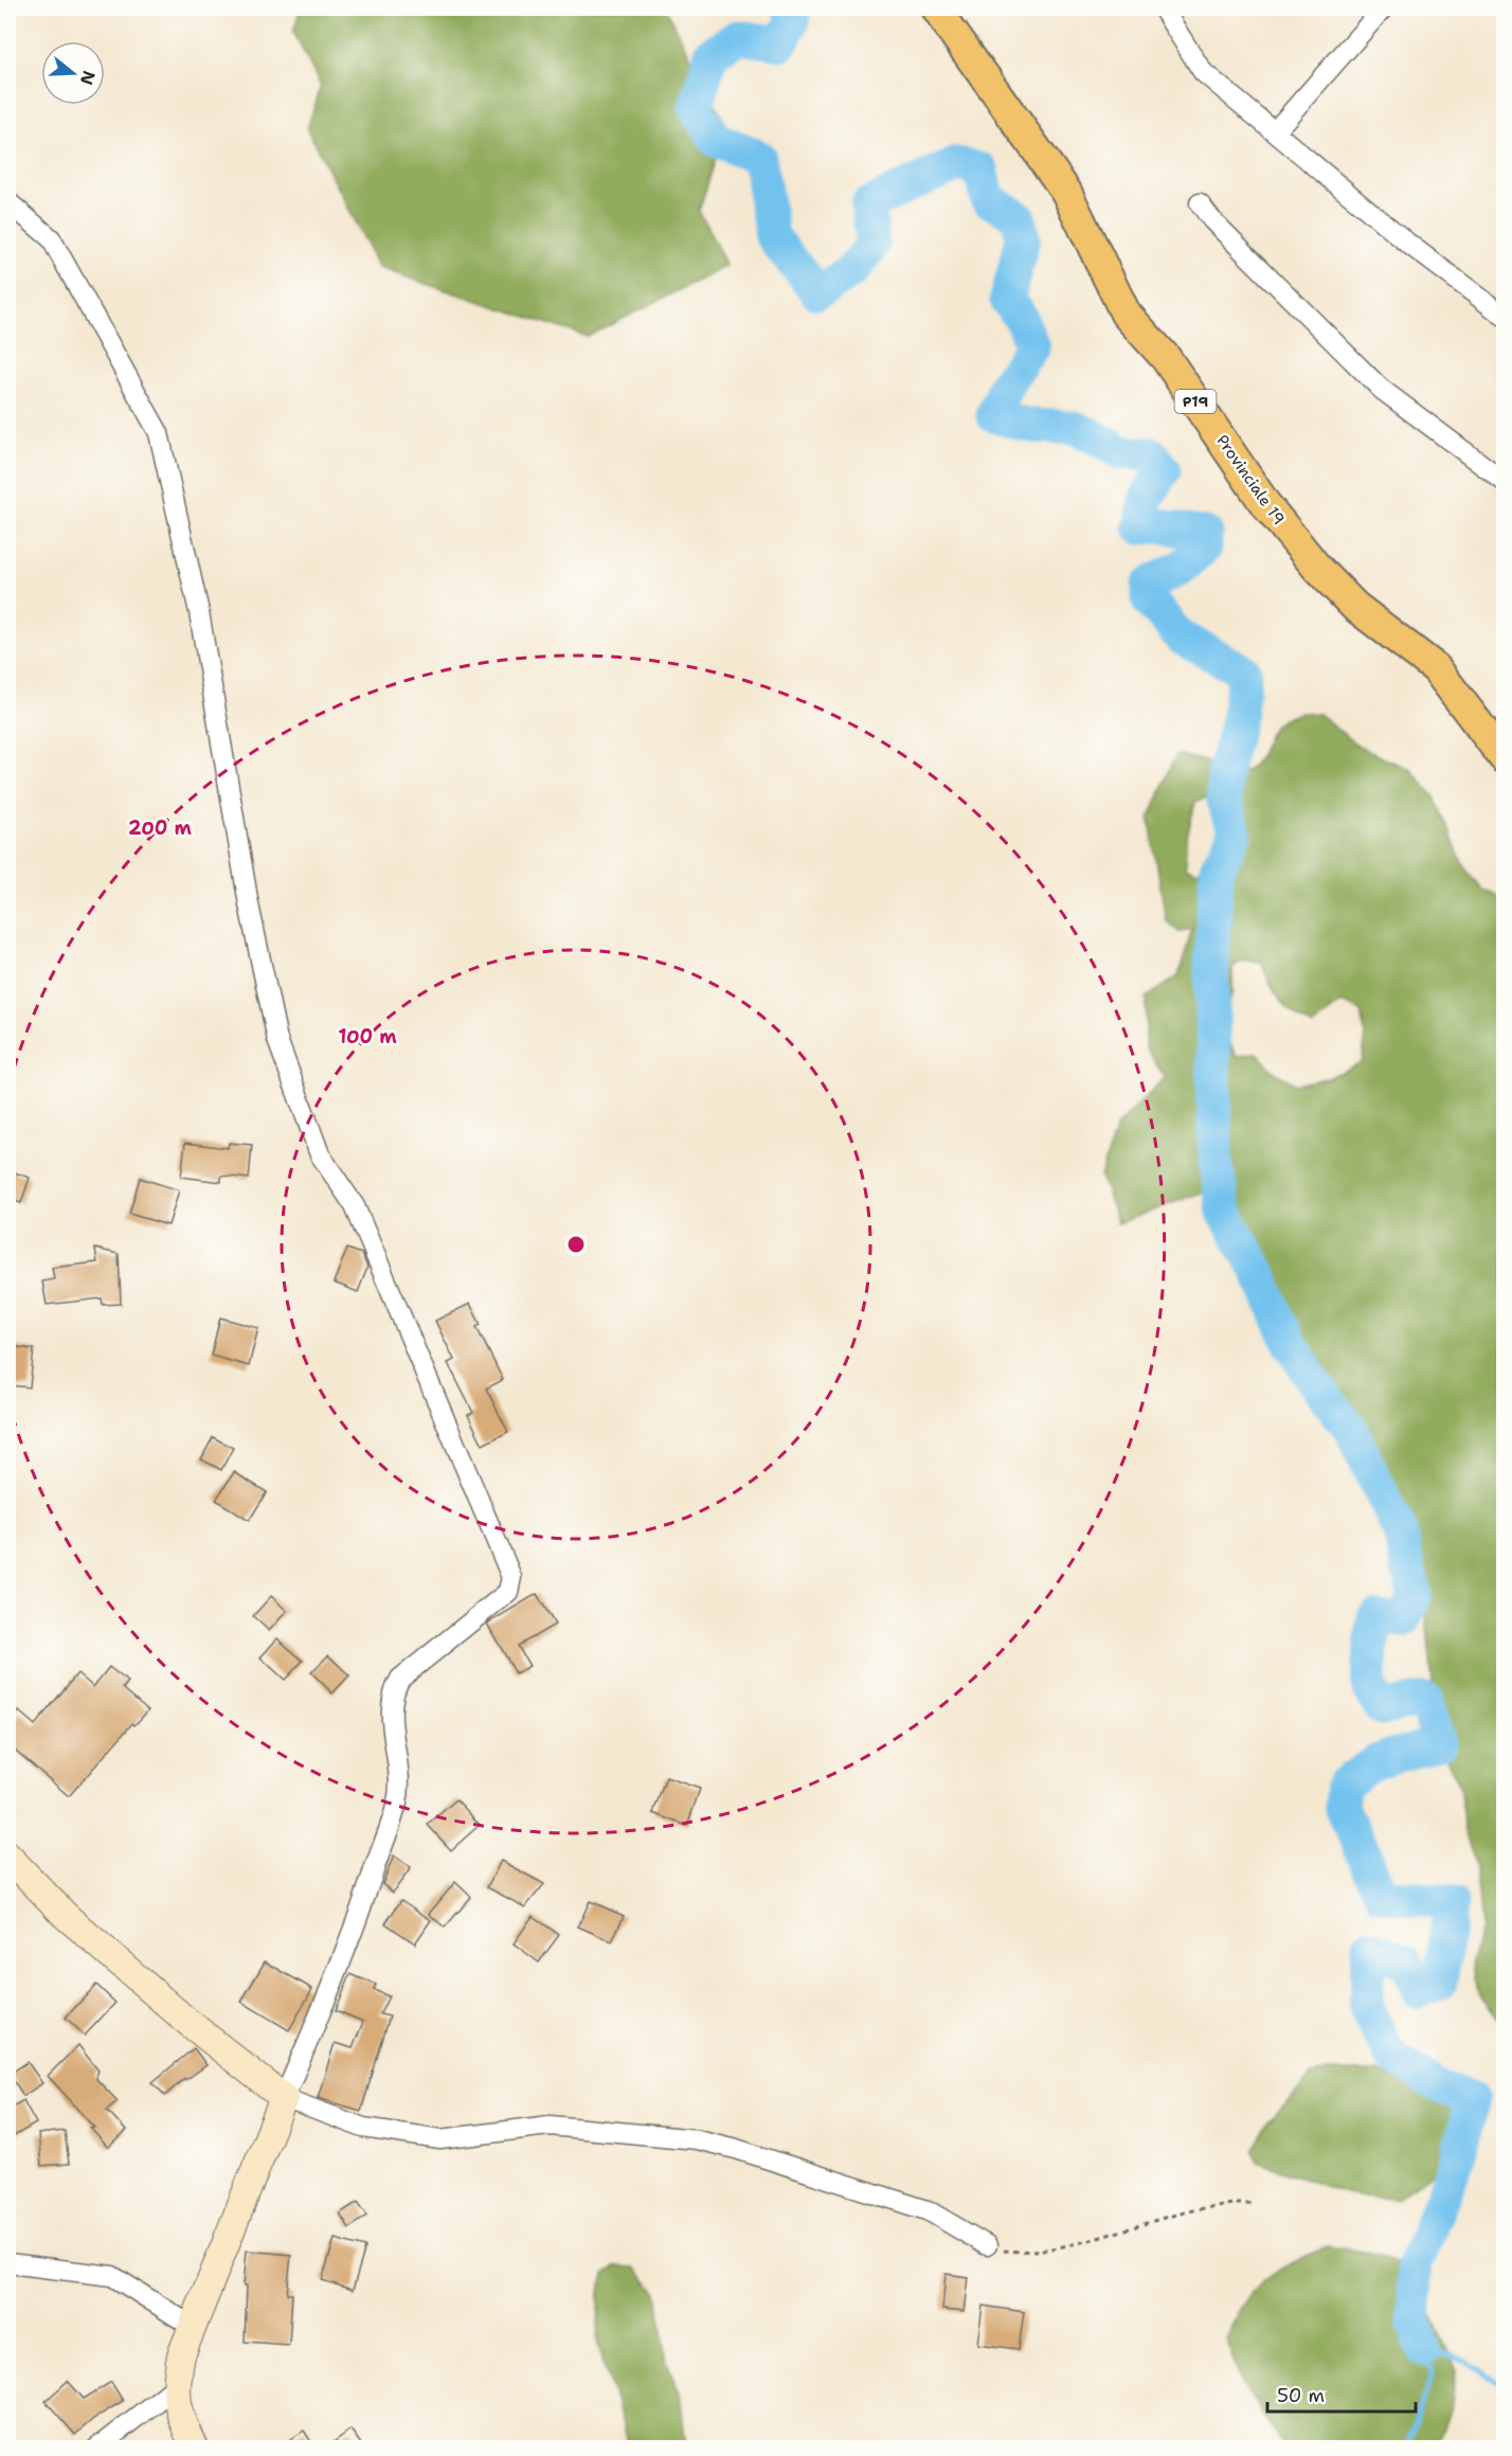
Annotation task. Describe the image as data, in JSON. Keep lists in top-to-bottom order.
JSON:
{
  "streets": {
    "main road": ["P19", "Provinciale 19"]
  },
  "scale_bar": "50 m",
  "north": "right",
  "rings": ["200 m", "100 m"]
}
